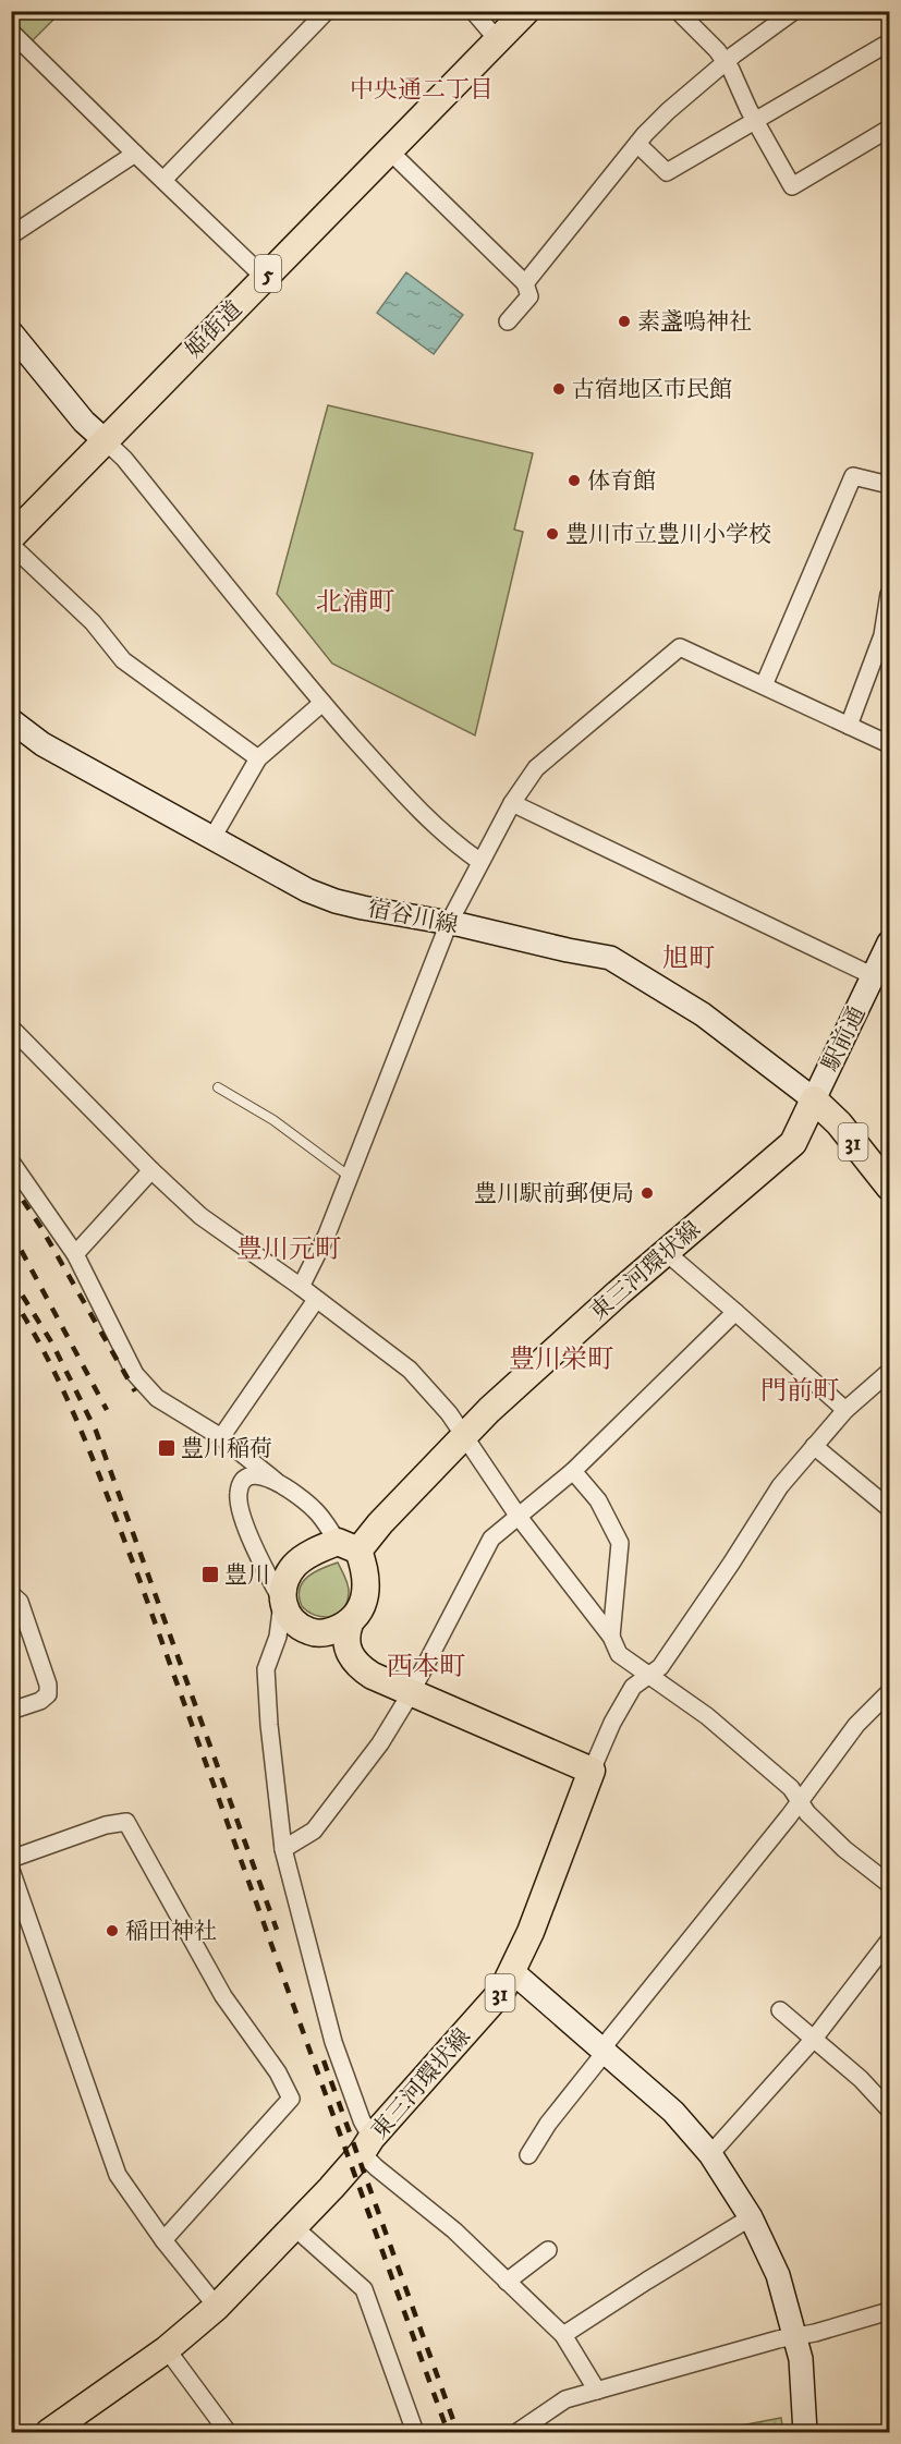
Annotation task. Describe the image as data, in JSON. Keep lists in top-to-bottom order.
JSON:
{
  "streets": {
    "main road": [
      "5",
      "姫街道",
      "宿谷川線",
      "駅前通",
      "31",
      "東三河環状線"
    ]
  },
  "crossings": [
    ["宿谷川線", "駅前通"],
    ["宿谷川線", "31"],
    ["宿谷川線", "東三河環状線"],
    ["駅前通", "31"],
    ["駅前通", "東三河環状線"],
    ["31", "東三河環状線"]
  ],
  "districts": [
    "中央通二丁目",
    "北浦町",
    "旭町",
    "豊川元町",
    "豊川栄町",
    "門前町",
    "西本町"
  ],
  "places": {
    "other": [
      "素盞嗚神社",
      "古宿地区市民館",
      "体育館",
      "豊川市立豊川小学校",
      "豊川駅前郵便局",
      "稲田神社"
    ],
    "transit": ["豊川稲荷", "豊川"]
  }
}
